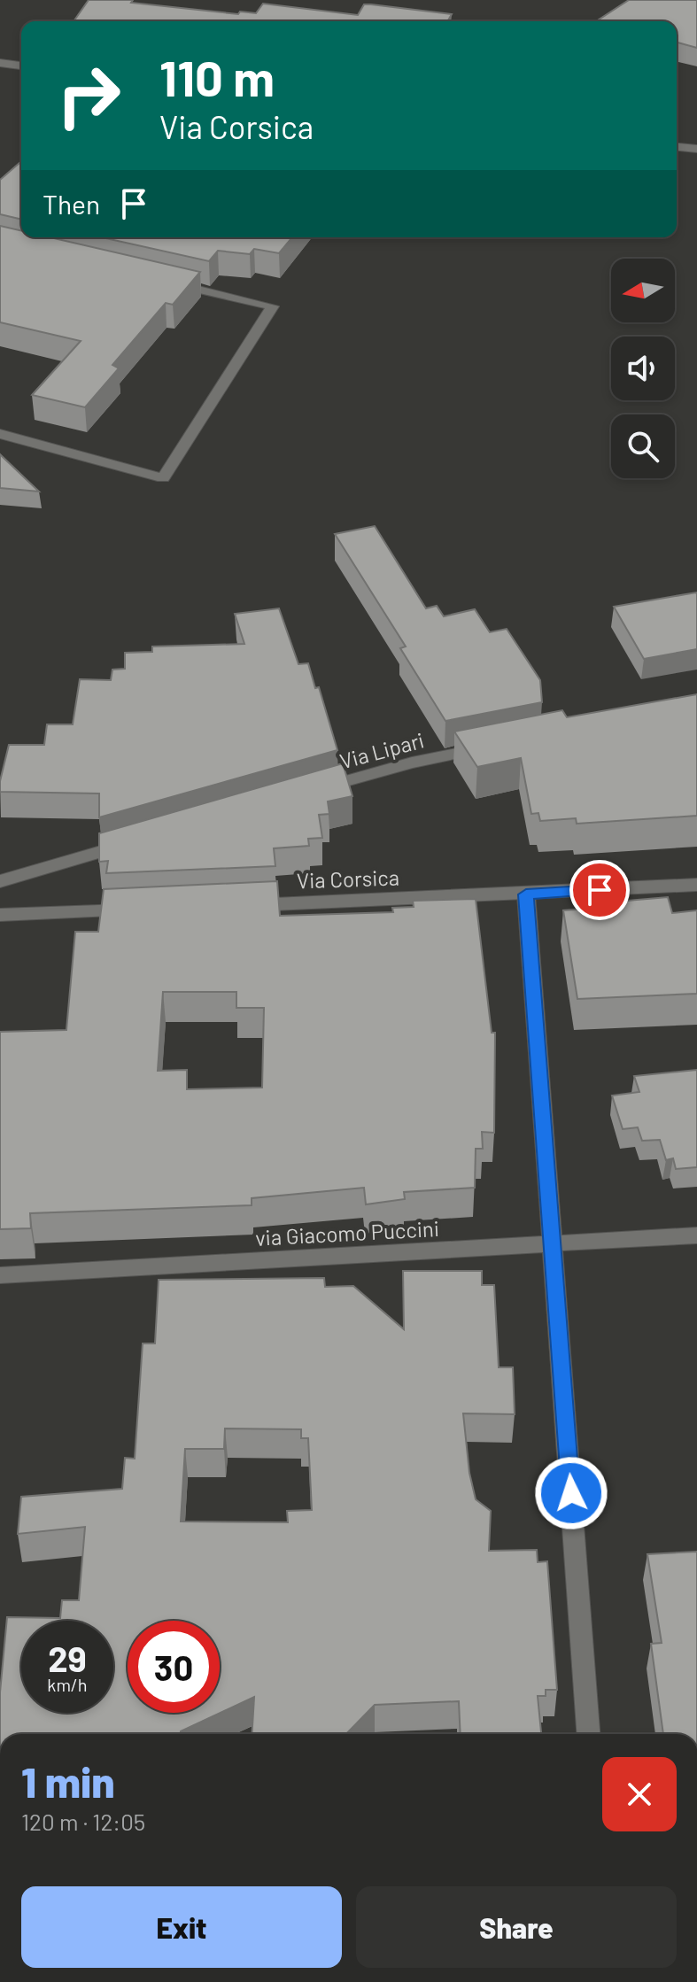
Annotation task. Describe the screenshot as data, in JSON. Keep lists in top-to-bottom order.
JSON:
{
  "streets": {
    "street": ["Via Lipari", "Via Corsica", "via Giacomo Puccini"]
  },
  "north": "left",
  "page": {
    "turn": ["110 m", "Via Corsica"],
    "then": "Then",
    "speed": "29 km/h",
    "limit": "30",
    "heading": ["1 min", "120 m · 12:05"],
    "buttons": ["Exit", "Share"]
  }
}
